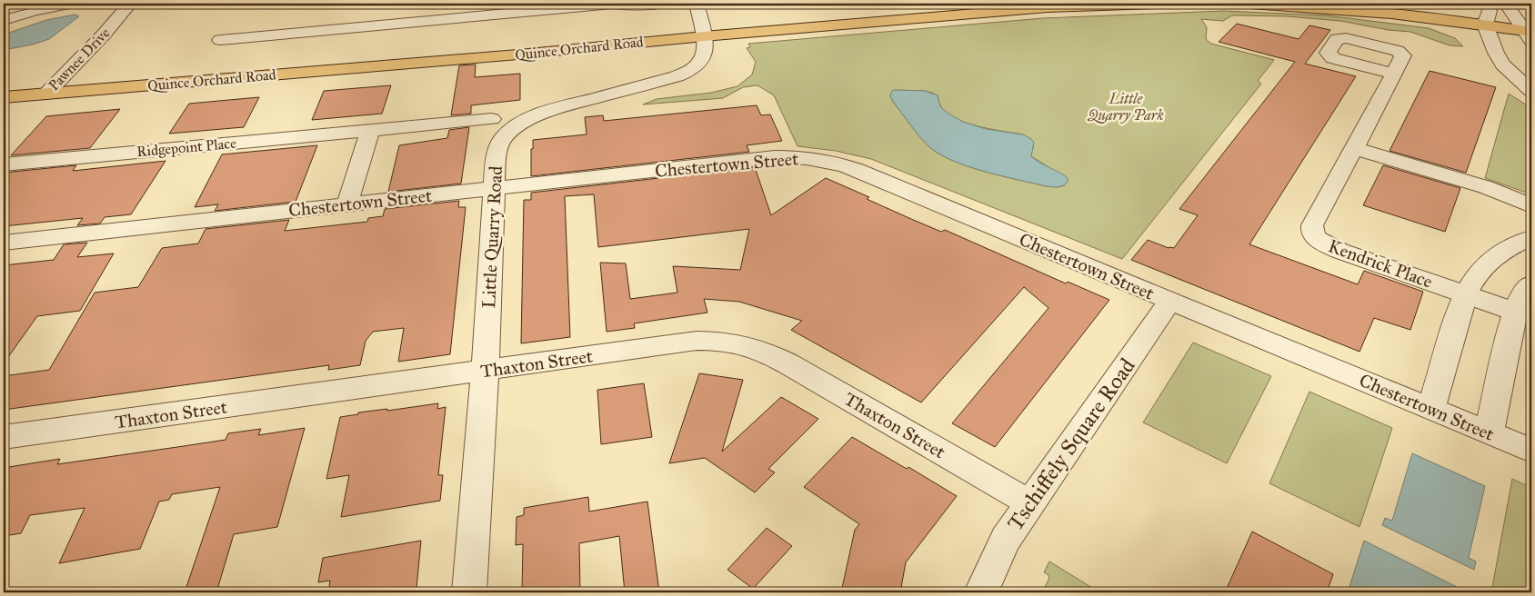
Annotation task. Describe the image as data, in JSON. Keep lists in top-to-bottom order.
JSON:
{
  "streets": {
    "main road": ["Quince Orchard Road"],
    "street": [
      "Pawnee Drive",
      "Ridgepoint Place",
      "Chestertown Street",
      "Little Quarry Road",
      "Kendrick Place",
      "Thaxton Street",
      "Tschiffely Square Road"
    ]
  },
  "crossings": [
    ["Quince Orchard Road", "Pawnee Drive"],
    ["Quince Orchard Road", "Little Quarry Road"],
    ["Chestertown Street", "Little Quarry Road"],
    ["Chestertown Street", "Tschiffely Square Road"],
    ["Little Quarry Road", "Thaxton Street"],
    ["Thaxton Street", "Tschiffely Square Road"]
  ],
  "parks": ["Little Quarry Park"]
}
